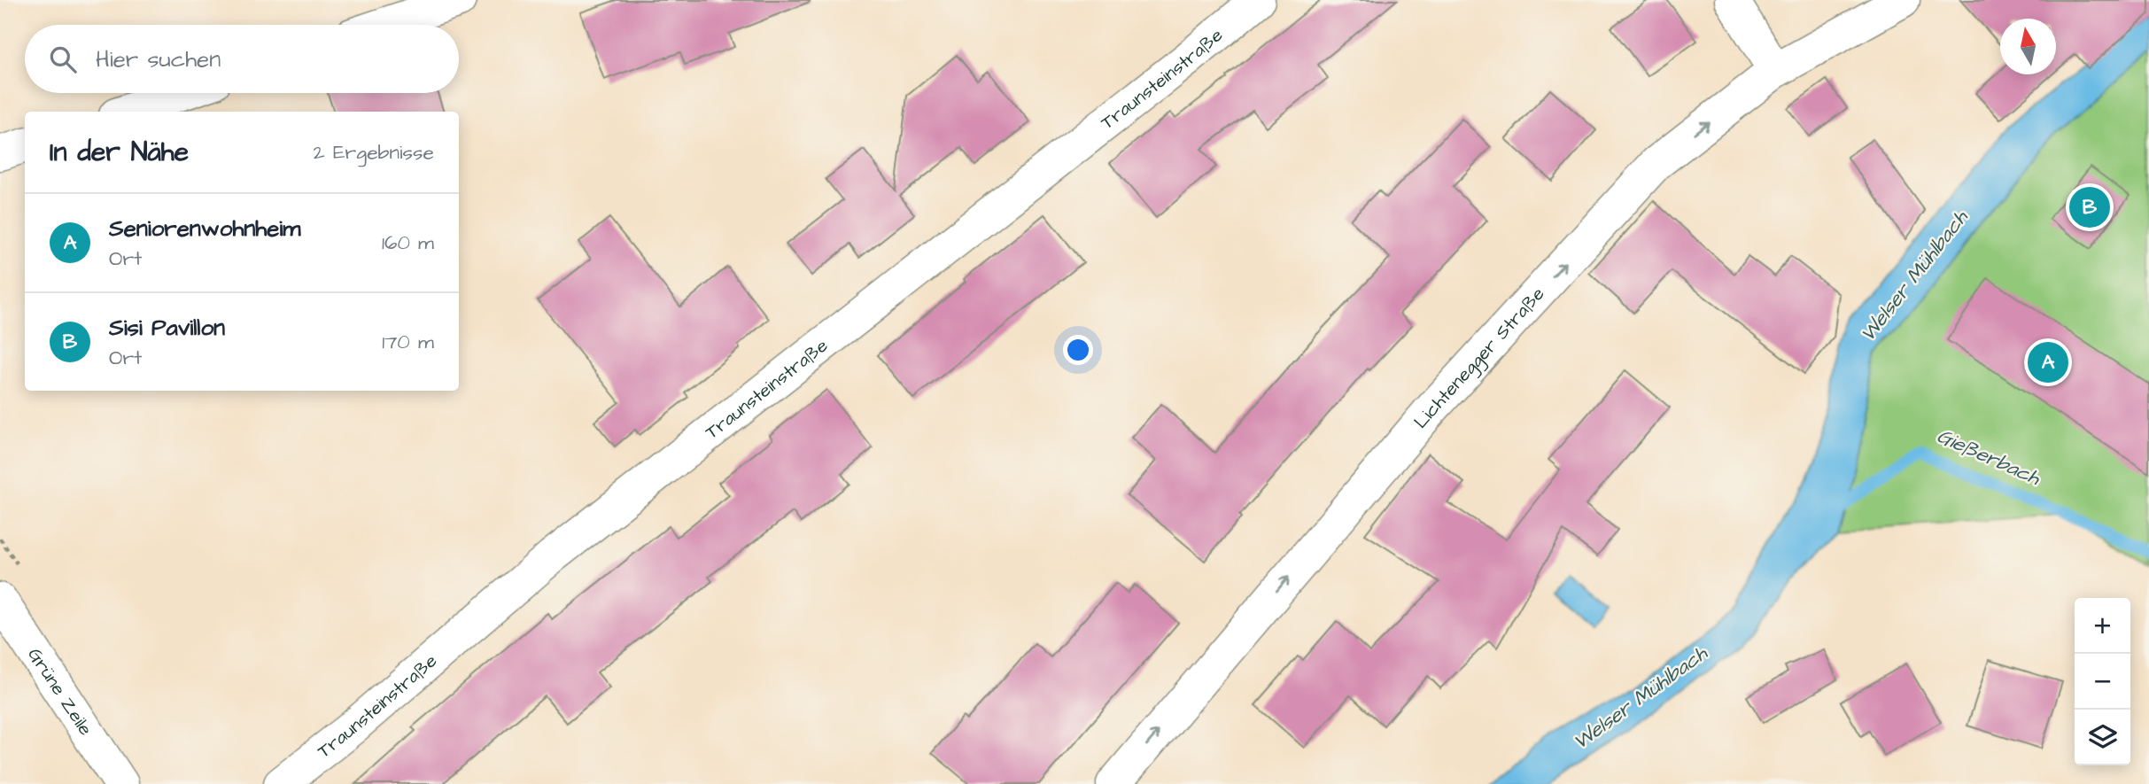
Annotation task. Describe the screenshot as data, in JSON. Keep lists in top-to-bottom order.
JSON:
{
  "streets": {
    "street": ["Traunsteinstraße", "Lichtenegger Straße", "Grüne Zeile"]
  },
  "one_way": ["Lichtenegger Straße"],
  "water": ["Welser Mühlbach", "Gießerbach"],
  "north": "top",
  "page": {
    "search": "Hier suchen",
    "heading": ["In der Nähe", "2 Ergebnisse"],
    "pins": ["B", "A"],
    "list": [
      {
        "mark": "A",
        "name": "Seniorenwohnheim",
        "note": "Ort",
        "value": "160 m"
      },
      {
        "mark": "B",
        "name": "Sisi Pavillon",
        "note": "Ort",
        "value": "170 m"
      }
    ],
    "map_buttons": ["+", "−"]
  }
}
